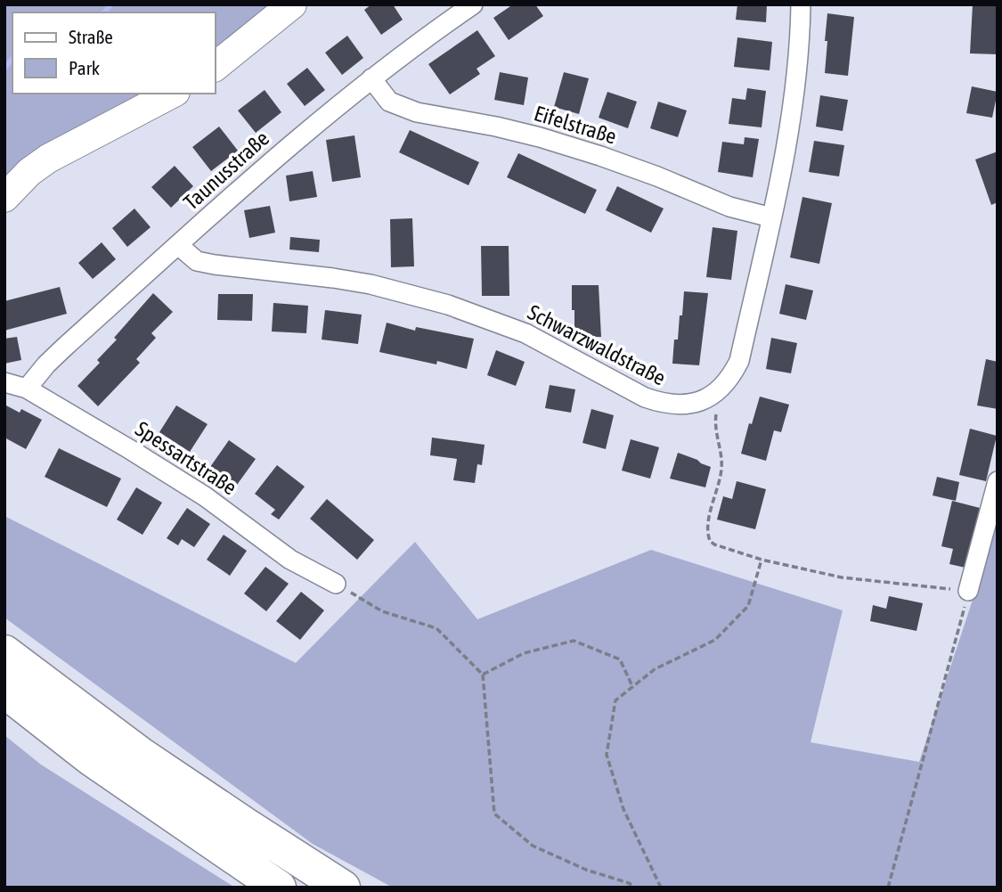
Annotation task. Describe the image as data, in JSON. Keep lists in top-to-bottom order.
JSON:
{
  "streets": {
    "street": [
      "Eifelstraße",
      "Taunusstraße",
      "Schwarzwaldstraße",
      "Spessartstraße"
    ]
  },
  "crossings": [
    ["Eifelstraße", "Taunusstraße"],
    ["Taunusstraße", "Schwarzwaldstraße"],
    ["Taunusstraße", "Spessartstraße"]
  ],
  "legend": ["Straße", "Park"]
}
